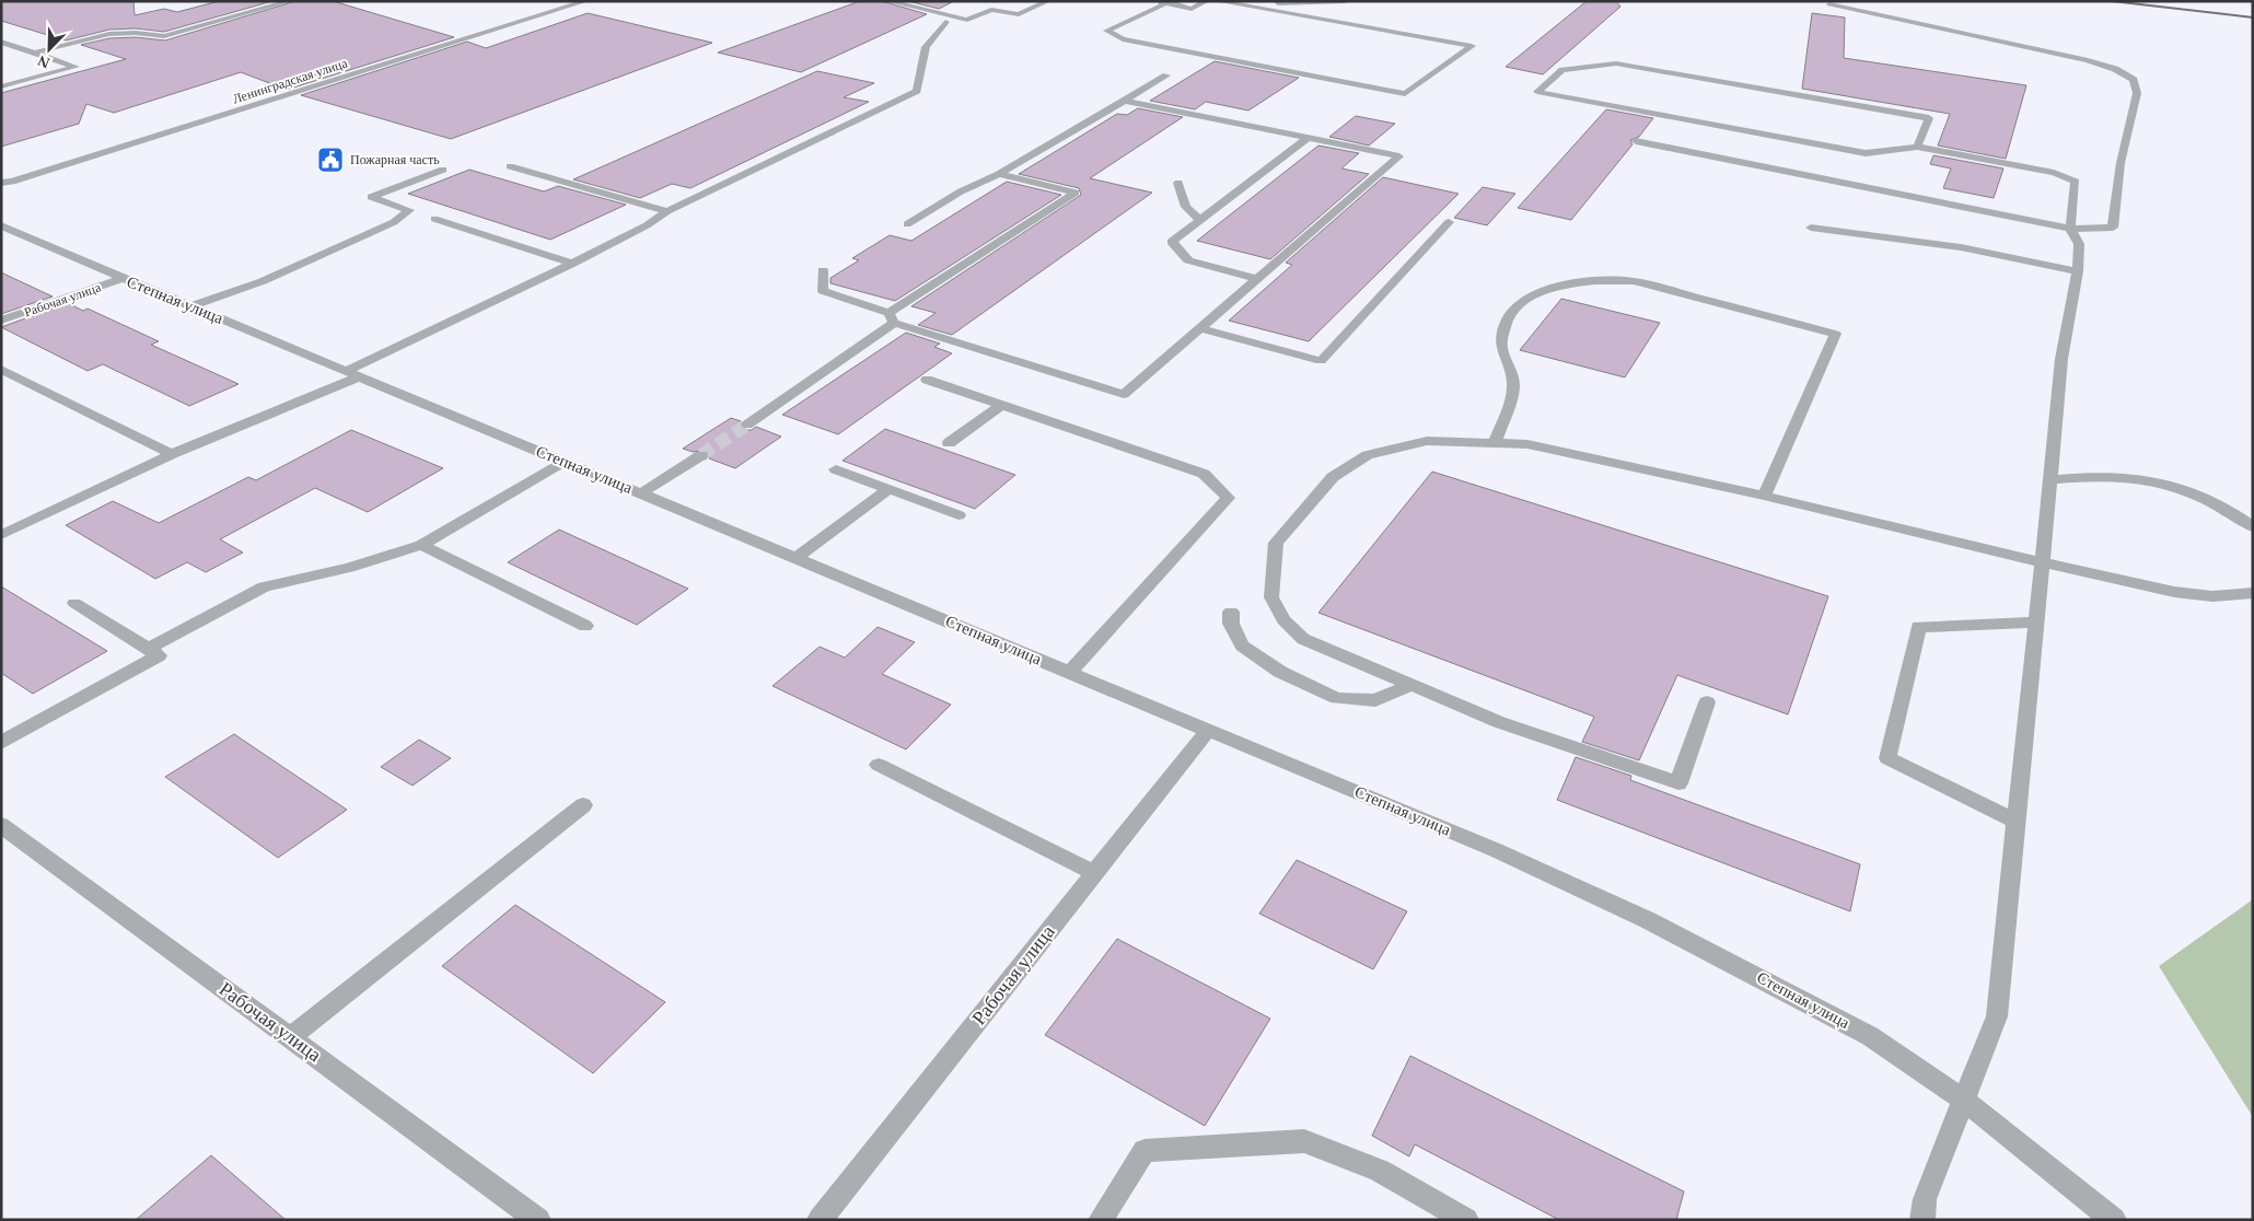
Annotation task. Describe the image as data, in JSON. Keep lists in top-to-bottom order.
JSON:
{
  "streets": {
    "street": ["Ленинградская улица", "Рабочая улица", "Степная улица"]
  },
  "crossings": [
    ["Рабочая улица", "Степная улица"]
  ],
  "places": {
    "public building": ["Пожарная часть"]
  },
  "north": "bottom left"
}
